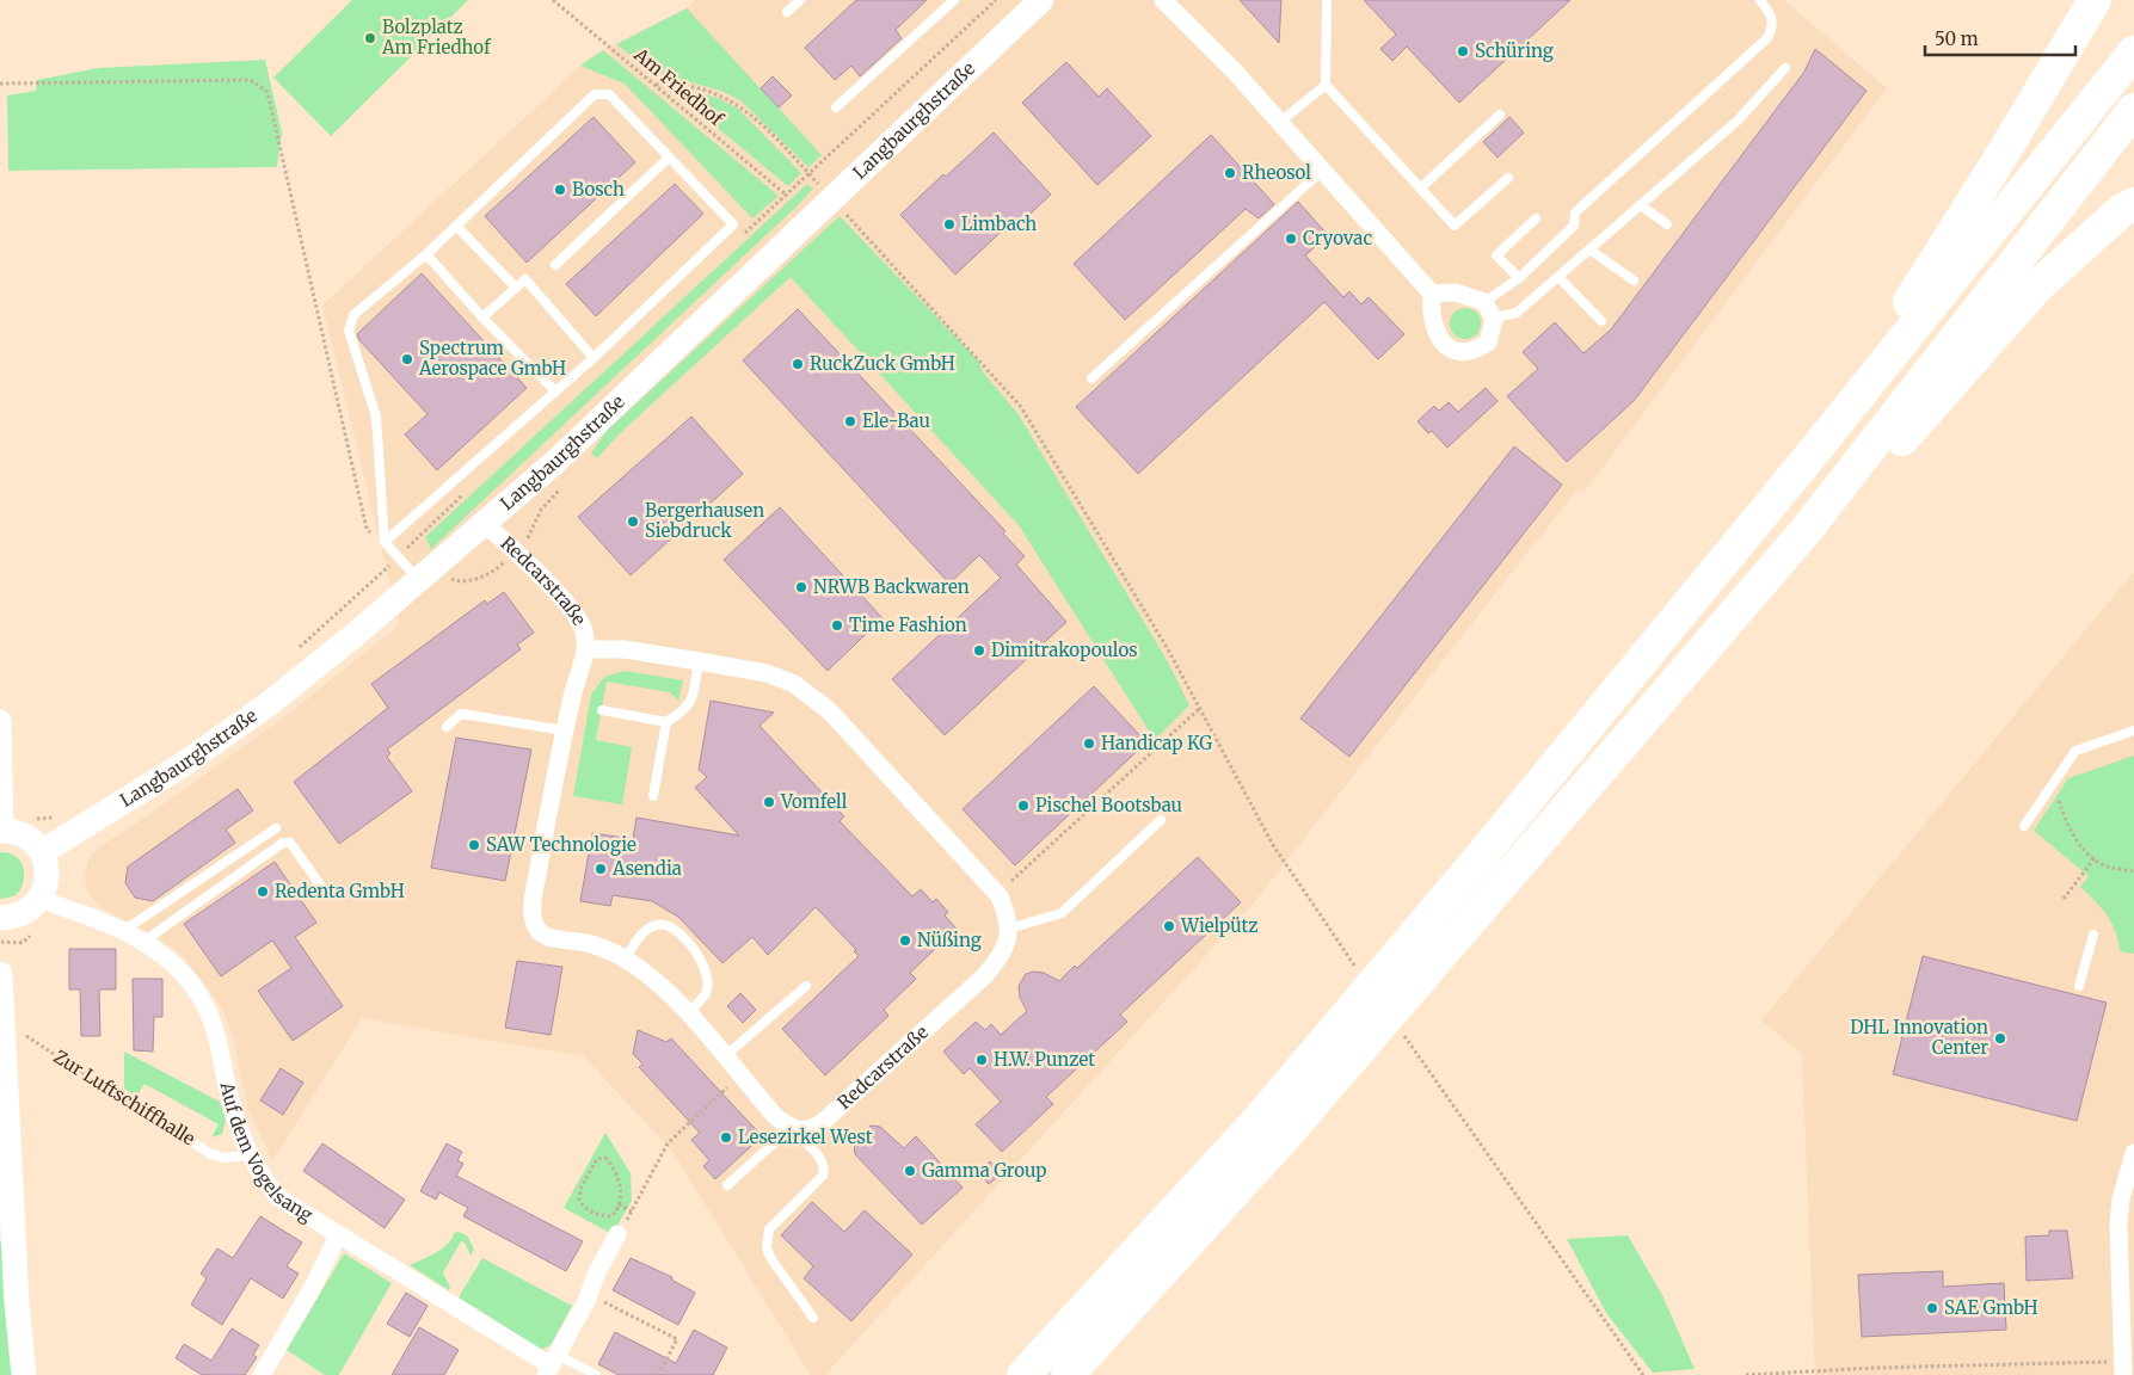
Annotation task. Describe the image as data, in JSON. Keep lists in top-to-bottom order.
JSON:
{
  "streets": {
    "main road": ["Langbaurghstraße"],
    "street": ["Redcarstraße", "Auf dem Vogelsang"],
    "lane": ["Zur Luftschiffhalle"],
    "path": ["Am Friedhof"]
  },
  "crossings": [
    ["Langbaurghstraße", "Redcarstraße"],
    ["Zur Luftschiffhalle", "Auf dem Vogelsang"]
  ],
  "places": [
    "Bolzplatz Am Friedhof",
    "Schüring",
    "Rheosol",
    "Bosch",
    "Limbach",
    "Cryovac",
    "Spectrum Aerospace GmbH",
    "RuckZuck GmbH",
    "Ele-Bau",
    "Bergerhausen Siebdruck",
    "NRWB Backwaren",
    "Time Fashion",
    "Dimitrakopoulos",
    "Handicap KG",
    "Vomfell",
    "Pischel Bootsbau",
    "SAW Technologie",
    "Asendia",
    "Redenta GmbH",
    "Wielpütz",
    "Nüßing",
    "DHL Innovation Center",
    "H.W. Punzet",
    "Lesezirkel West",
    "Gamma Group",
    "SAE GmbH"
  ],
  "scale_bar": "50 m"
}
